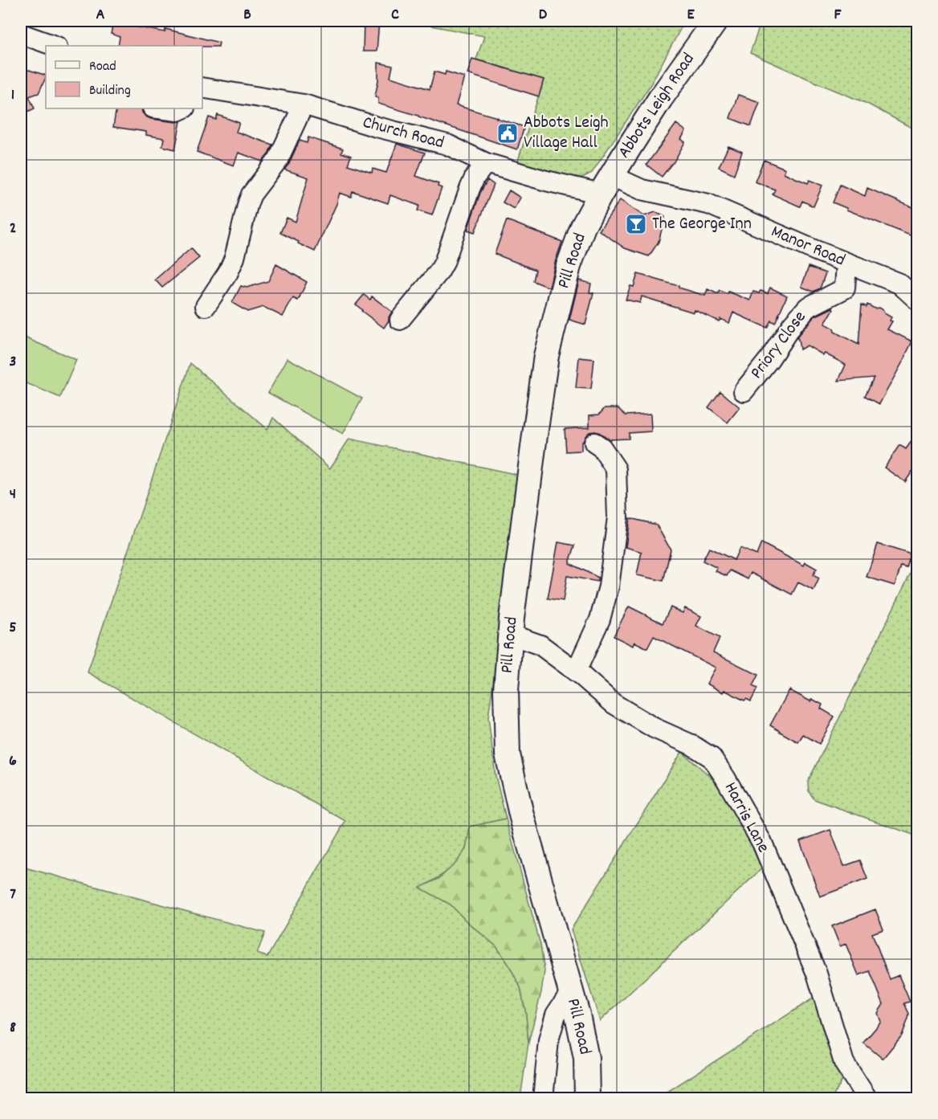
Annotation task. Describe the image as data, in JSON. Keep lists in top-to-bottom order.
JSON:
{
  "streets": {
    "main road": ["Abbots Leigh Road", "Pill Road"],
    "street": [
      "Church Road",
      "Manor Road",
      "Priory Close",
      "Harris Lane"
    ]
  },
  "crossings": [
    ["Abbots Leigh Road", "Church Road"],
    ["Abbots Leigh Road", "Manor Road"],
    ["Abbots Leigh Road", "Pill Road"],
    ["Church Road", "Manor Road"],
    ["Church Road", "Pill Road"],
    ["Manor Road", "Pill Road"],
    ["Manor Road", "Priory Close"],
    ["Pill Road", "Harris Lane"]
  ],
  "places": {
    "public building": ["Abbots Leigh Village Hall"],
    "bar": ["The George Inn"]
  },
  "legend": ["Road", "Building"],
  "grid": {
    "columns": [
      "A",
      "B",
      "C",
      "D",
      "E",
      "F"
    ],
    "rows": [
      "1",
      "2",
      "3",
      "4",
      "5",
      "6",
      "7",
      "8"
    ]
  }
}
